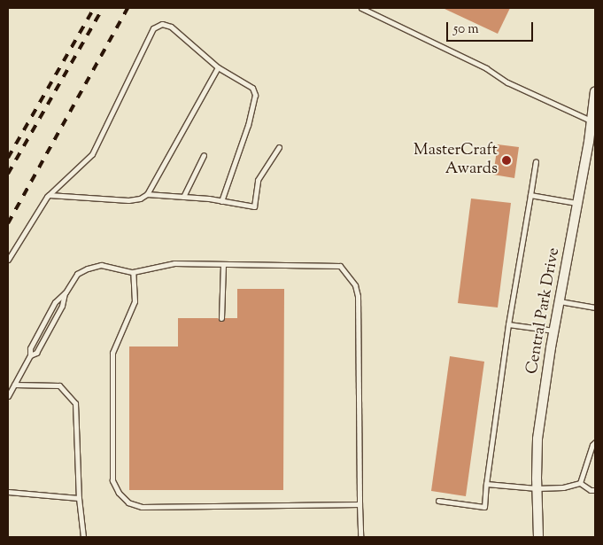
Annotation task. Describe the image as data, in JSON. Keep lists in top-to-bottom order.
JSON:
{
  "streets": {
    "street": ["Central Park Drive"]
  },
  "places": ["MasterCraft Awards"],
  "scale_bar": "50 m"
}
